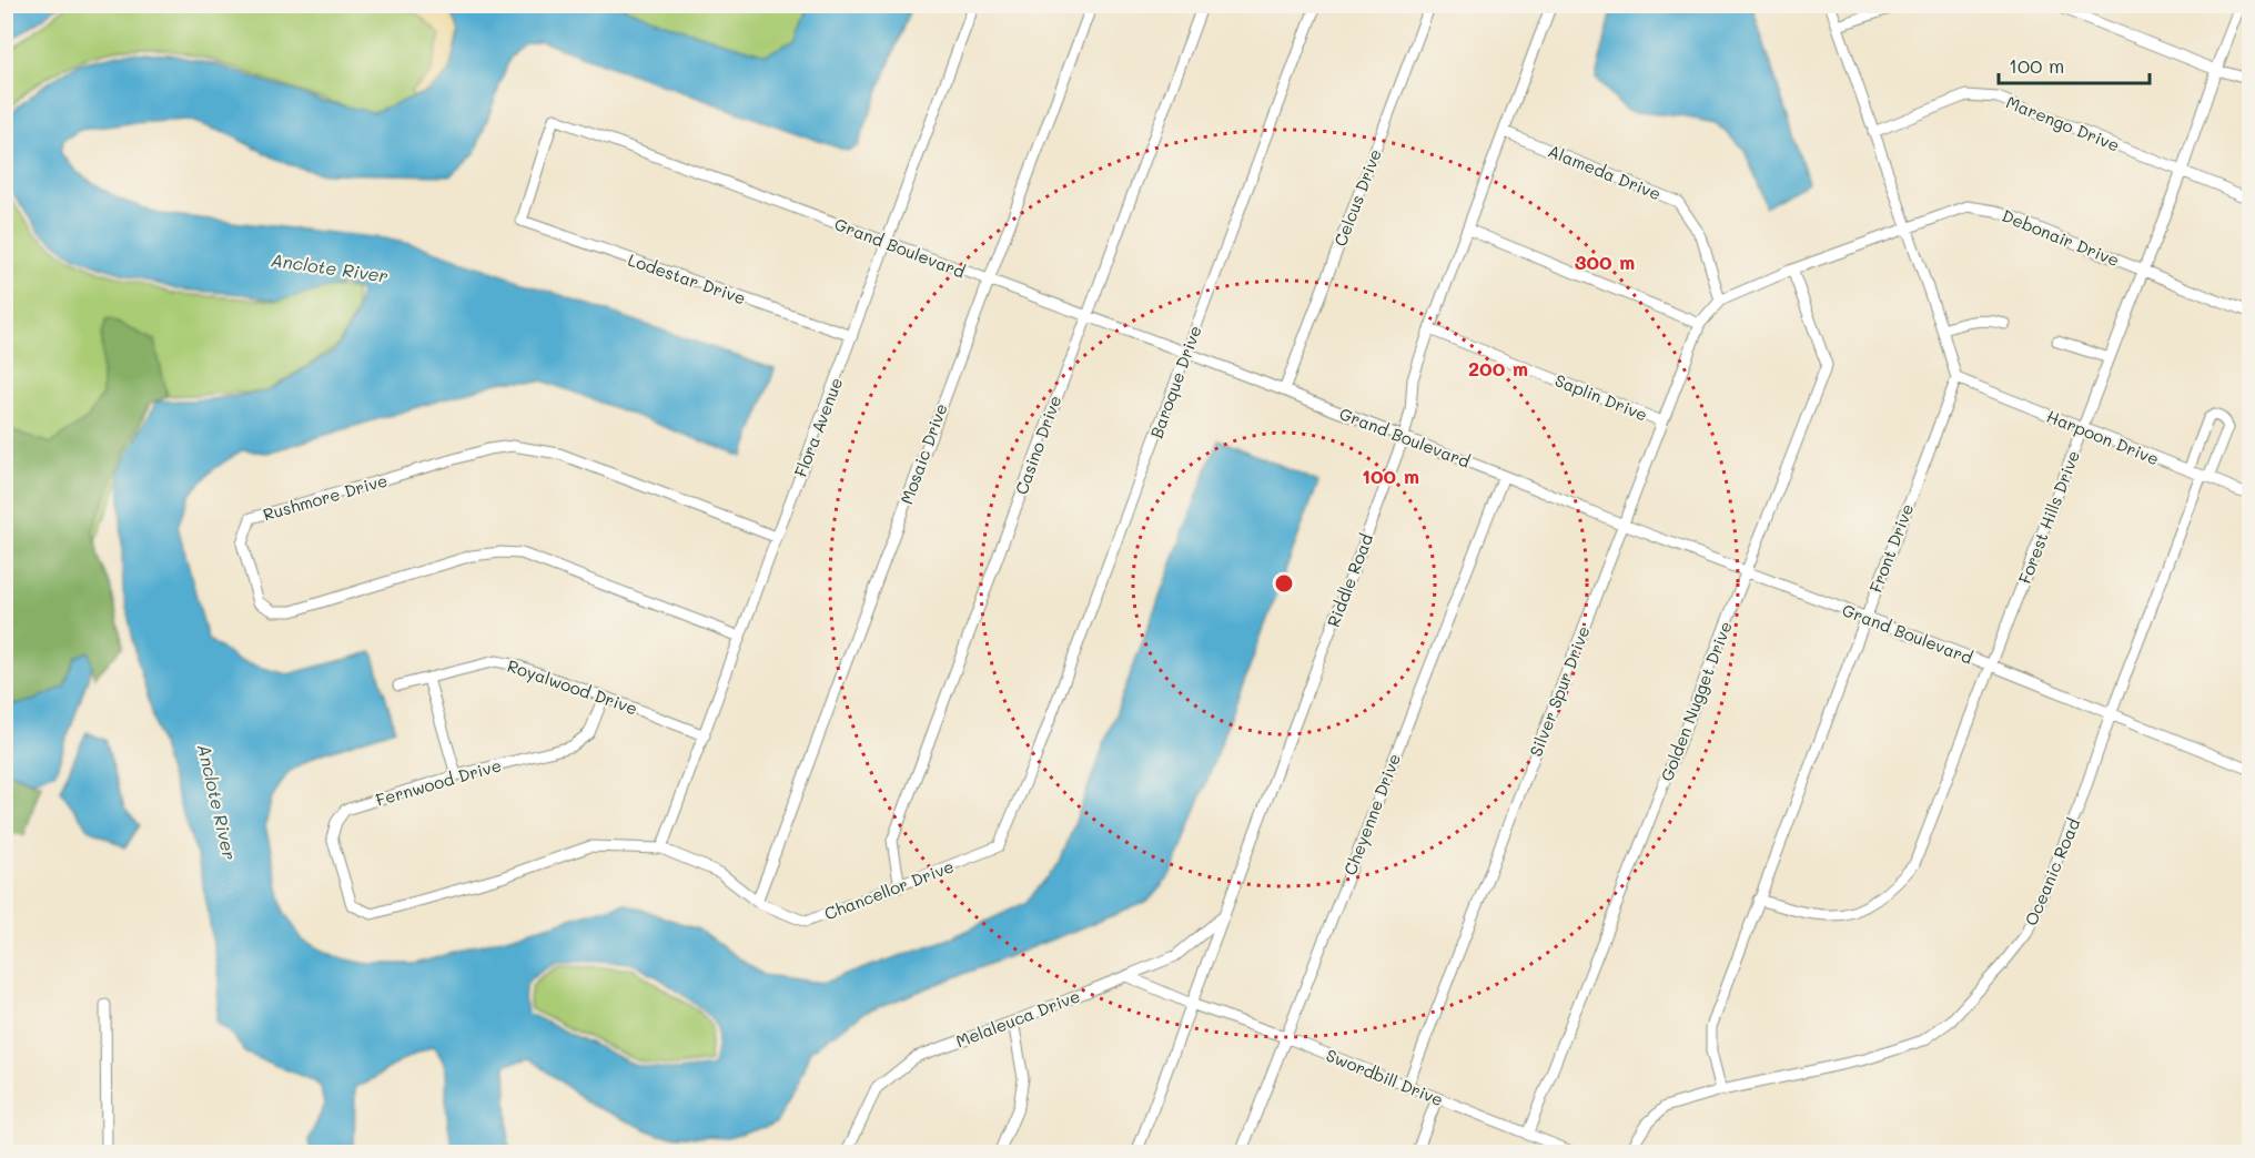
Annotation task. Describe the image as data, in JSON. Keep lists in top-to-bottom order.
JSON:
{
  "streets": {
    "street": [
      "Marengo Drive",
      "Alameda Drive",
      "Celcus Drive",
      "Debonair Drive",
      "Grand Boulevard",
      "Lodestar Drive",
      "Baroque Drive",
      "Saplin Drive",
      "Flora Avenue",
      "Harpoon Drive",
      "Casino Drive",
      "Mosaic Drive",
      "Rushmore Drive",
      "Forest Hills Drive",
      "Front Drive",
      "Riddle Road",
      "Royalwood Drive",
      "Silver Spur Drive",
      "Golden Nugget Drive",
      "Fernwood Drive",
      "Cheyenne Drive",
      "Oceanic Road",
      "Chancellor Drive",
      "Melaleuca Drive",
      "Swordbill Drive"
    ]
  },
  "crossings": [
    ["Marengo Drive", "Forest Hills Drive"],
    ["Alameda Drive", "Debonair Drive"],
    ["Alameda Drive", "Riddle Road"],
    ["Alameda Drive", "Silver Spur Drive"],
    ["Celcus Drive", "Grand Boulevard"],
    ["Debonair Drive", "Forest Hills Drive"],
    ["Debonair Drive", "Silver Spur Drive"],
    ["Debonair Drive", "Golden Nugget Drive"],
    ["Grand Boulevard", "Lodestar Drive"],
    ["Grand Boulevard", "Baroque Drive"],
    ["Grand Boulevard", "Flora Avenue"],
    ["Grand Boulevard", "Casino Drive"],
    ["Grand Boulevard", "Mosaic Drive"],
    ["Grand Boulevard", "Forest Hills Drive"],
    ["Grand Boulevard", "Front Drive"],
    ["Grand Boulevard", "Riddle Road"],
    ["Grand Boulevard", "Silver Spur Drive"],
    ["Grand Boulevard", "Golden Nugget Drive"],
    ["Grand Boulevard", "Cheyenne Drive"],
    ["Grand Boulevard", "Oceanic Road"],
    ["Lodestar Drive", "Flora Avenue"],
    ["Baroque Drive", "Chancellor Drive"],
    ["Saplin Drive", "Riddle Road"],
    ["Saplin Drive", "Silver Spur Drive"],
    ["Flora Avenue", "Rushmore Drive"],
    ["Flora Avenue", "Royalwood Drive"],
    ["Flora Avenue", "Chancellor Drive"],
    ["Harpoon Drive", "Forest Hills Drive"],
    ["Harpoon Drive", "Front Drive"],
    ["Harpoon Drive", "Oceanic Road"],
    ["Casino Drive", "Chancellor Drive"],
    ["Mosaic Drive", "Chancellor Drive"],
    ["Forest Hills Drive", "Front Drive"],
    ["Front Drive", "Oceanic Road"],
    ["Riddle Road", "Melaleuca Drive"],
    ["Riddle Road", "Swordbill Drive"],
    ["Royalwood Drive", "Fernwood Drive"],
    ["Silver Spur Drive", "Swordbill Drive"],
    ["Golden Nugget Drive", "Swordbill Drive"],
    ["Fernwood Drive", "Chancellor Drive"],
    ["Cheyenne Drive", "Swordbill Drive"],
    ["Melaleuca Drive", "Swordbill Drive"]
  ],
  "water": ["Anclote River"],
  "scale_bar": "100 m",
  "rings": ["300 m", "200 m", "100 m"]
}
